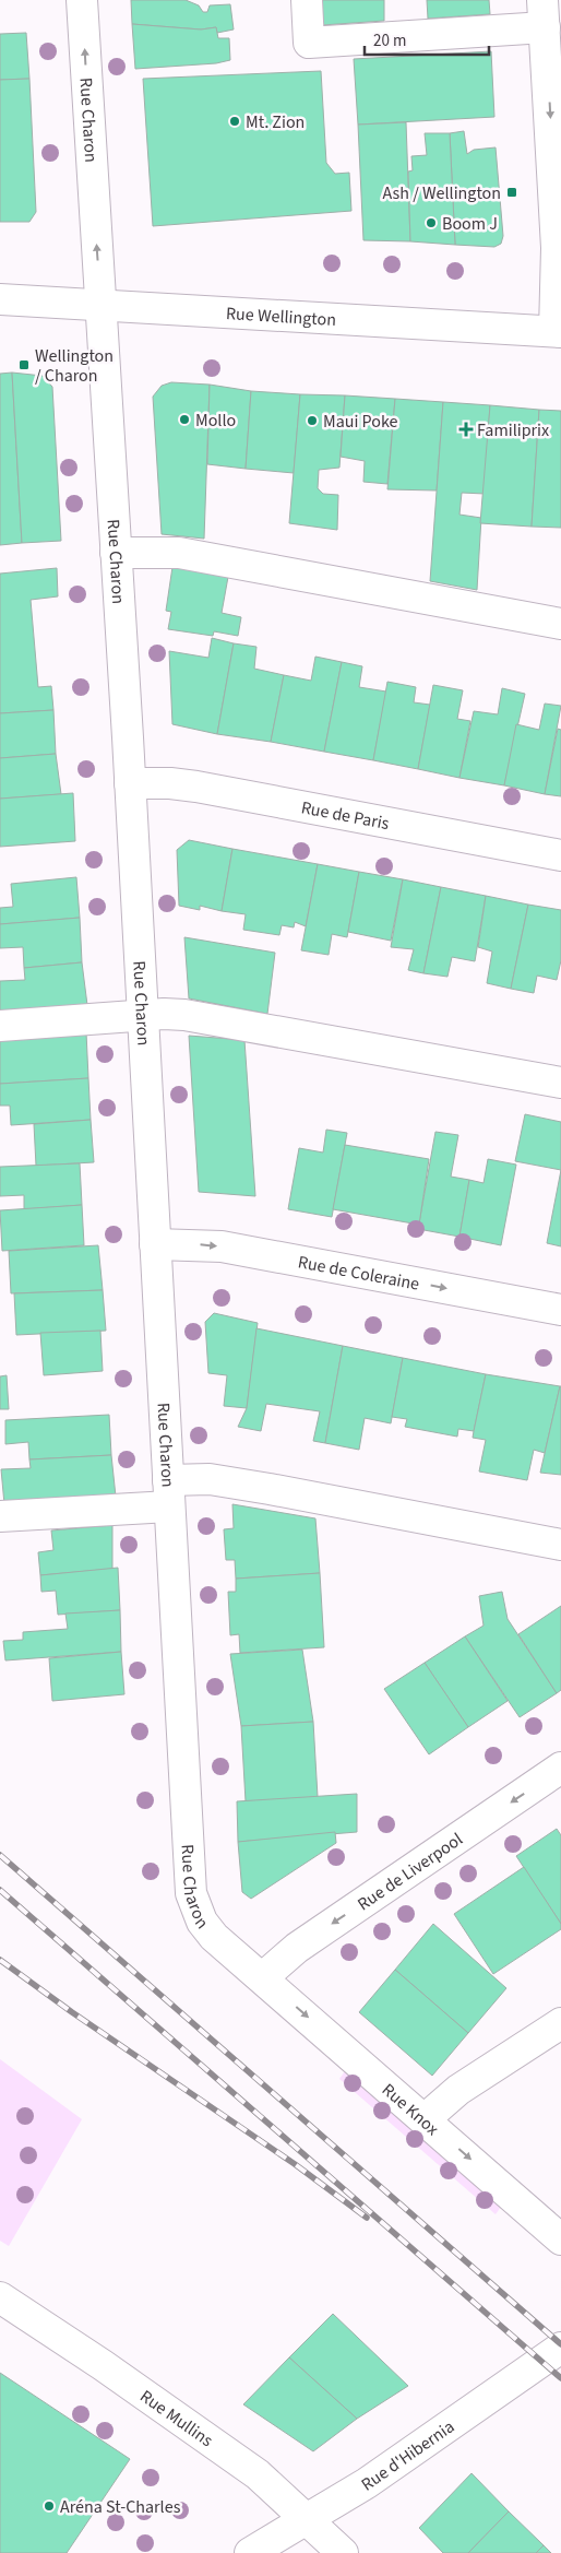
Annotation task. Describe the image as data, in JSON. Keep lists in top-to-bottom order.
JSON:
{
  "streets": {
    "street": [
      "Rue Charon",
      "Rue Wellington",
      "Rue de Paris",
      "Rue de Coleraine",
      "Rue de Liverpool",
      "Rue Knox",
      "Rue Mullins",
      "Rue d'Hibernia"
    ]
  },
  "crossings": [
    ["Rue Charon", "Rue Wellington"],
    ["Rue Charon", "Rue de Paris"],
    ["Rue Charon", "Rue de Coleraine"],
    ["Rue Charon", "Rue de Liverpool"],
    ["Rue Charon", "Rue Knox"],
    ["Rue de Liverpool", "Rue Knox"],
    ["Rue Mullins", "Rue d'Hibernia"]
  ],
  "one_way": ["Rue Knox"],
  "places": {
    "other": [
      "Mt. Zion",
      "Boom J",
      "Mollo",
      "Maui Poke",
      "Aréna St-Charles"
    ],
    "transit": ["Ash / Wellington", "Wellington / Charon"],
    "health": ["Familiprix"]
  },
  "scale_bar": "20 m"
}
